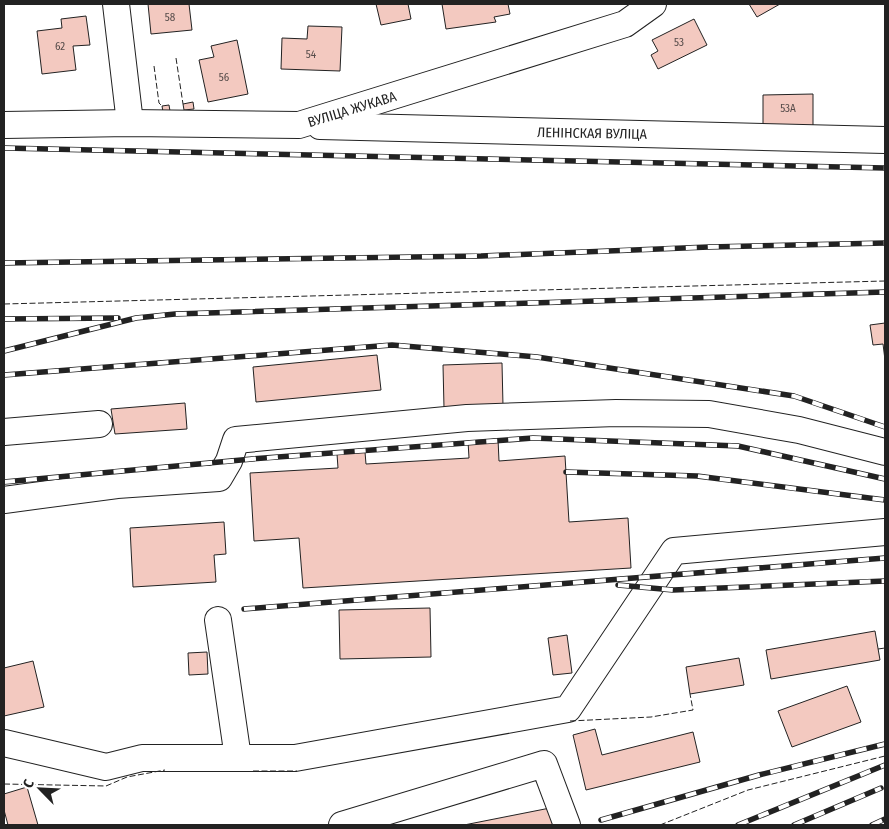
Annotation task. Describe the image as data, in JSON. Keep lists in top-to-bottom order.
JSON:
{
  "streets": {
    "street": ["ВУЛІЦА ЖУКАВА", "ЛЕНІНСКАЯ ВУЛІЦА"]
  },
  "crossings": [
    ["ВУЛІЦА ЖУКАВА", "ЛЕНІНСКАЯ ВУЛІЦА"]
  ],
  "house_numbers": [
    "58",
    "53",
    "62",
    "54",
    "56",
    "53А"
  ],
  "north": "top left"
}
